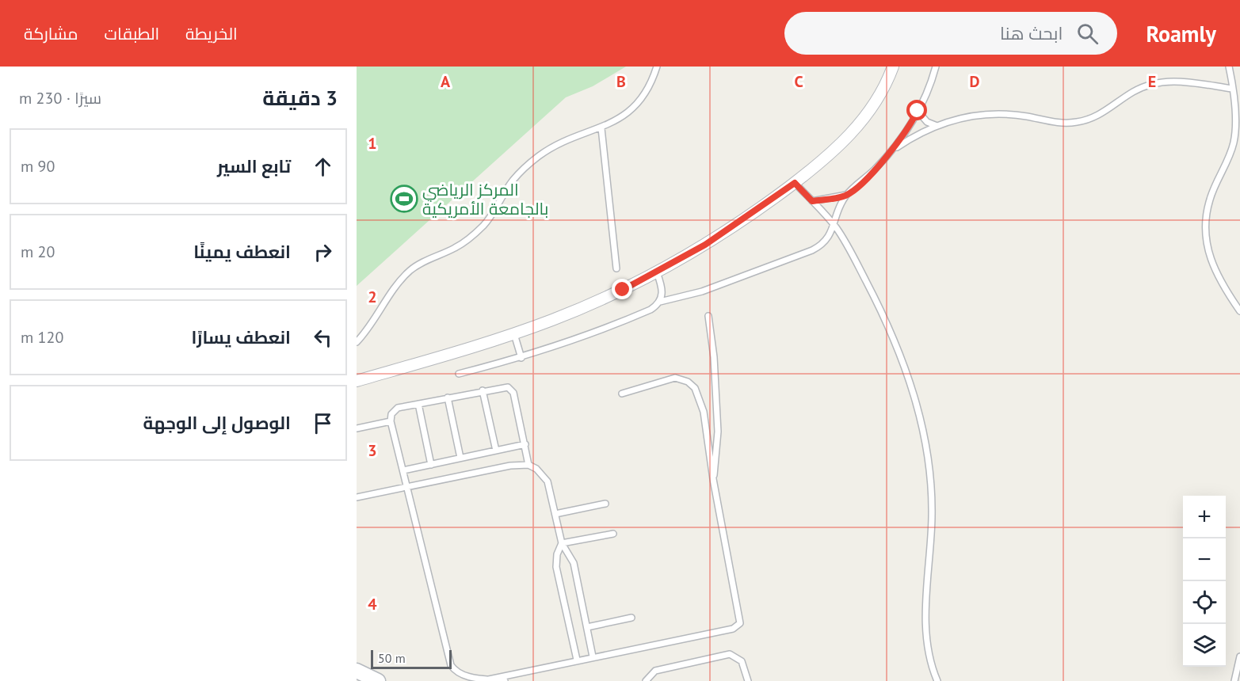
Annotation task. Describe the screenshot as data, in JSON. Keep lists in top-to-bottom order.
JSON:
{
  "places": {
    "sports": ["المركز الرياضي بالجامعة الأمريكية"]
  },
  "scale_bar": "50 m",
  "page": {
    "header": "Roamly",
    "search": "ابحث هنا",
    "nav": ["الخريطة", "الطبقات", "مشاركة"],
    "heading": ["3 دقيقة", "سيرًا · 230 m"],
    "list": [
      ["تابع السير", "90 m"],
      ["انعطف يمينًا", "20 m"],
      ["انعطف يسارًا", "120 m"],
      "الوصول إلى الوجهة"
    ],
    "map_buttons": ["+", "−"],
    "scale": "50 m"
  },
  "grid": {
    "columns": [
      "A",
      "B",
      "C",
      "D",
      "E"
    ],
    "rows": [
      "1",
      "2",
      "3",
      "4"
    ]
  }
}
